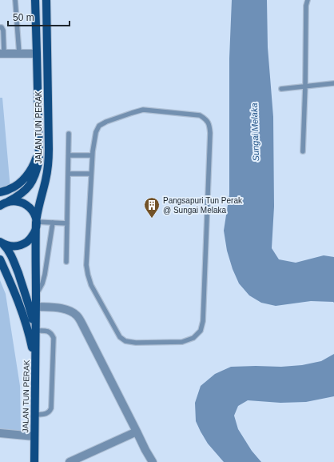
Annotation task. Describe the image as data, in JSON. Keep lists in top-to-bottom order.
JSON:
{
  "streets": {
    "main road": ["JALAN TUN PERAK"]
  },
  "water": ["Sungai Melaka"],
  "places": {
    "building": ["Pangsapuri Tun Perak @ Sungai Melaka"]
  },
  "scale_bar": "50 m"
}
